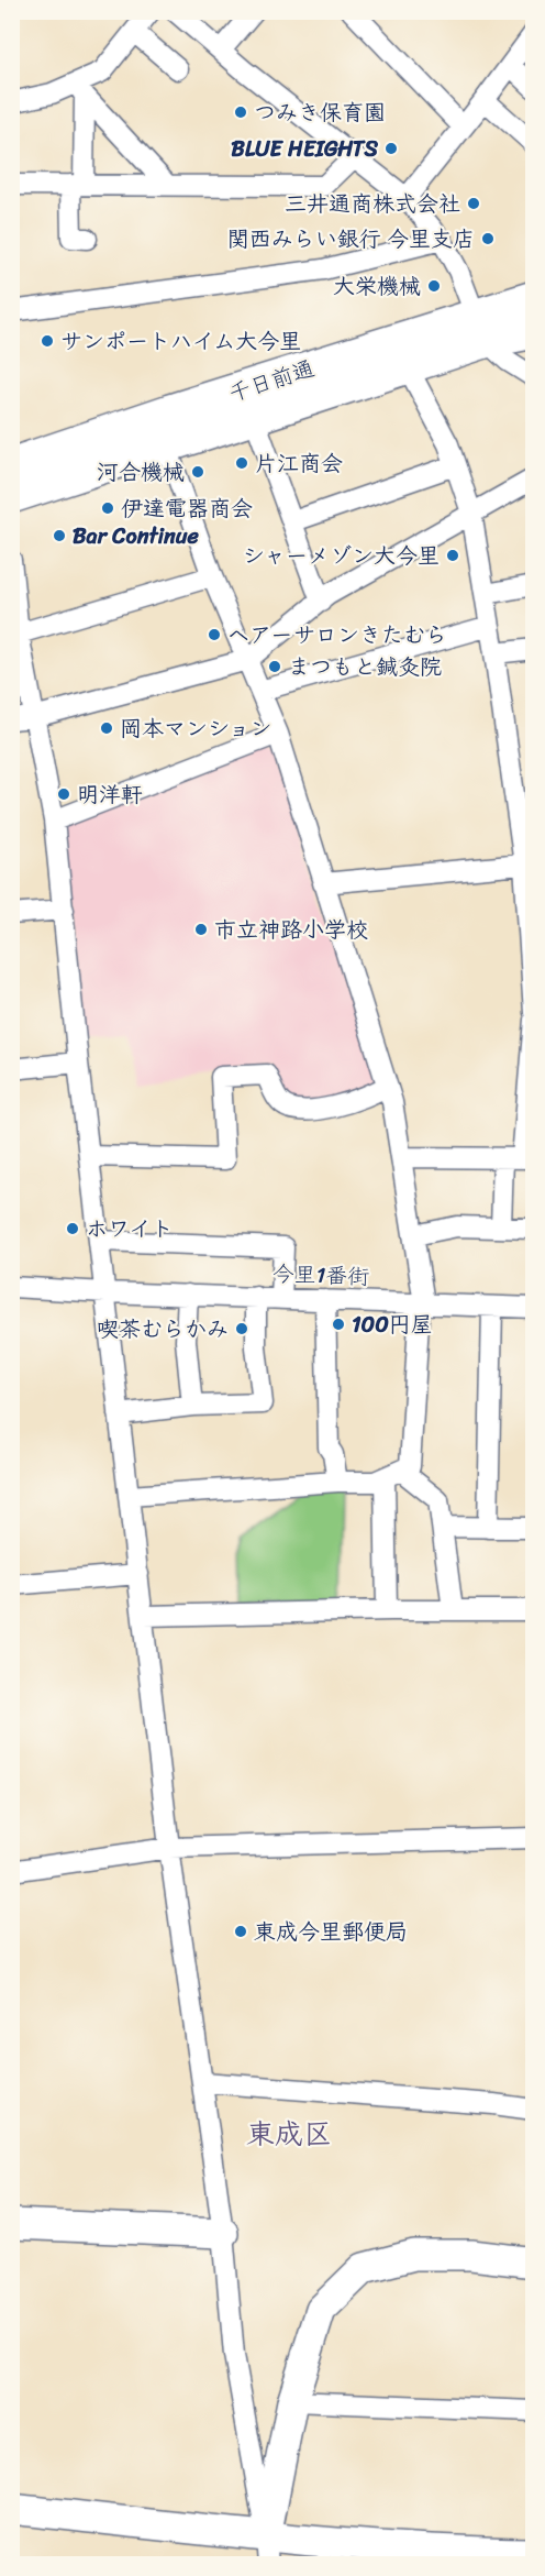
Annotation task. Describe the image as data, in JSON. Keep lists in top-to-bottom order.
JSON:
{
  "streets": {
    "highway": ["千日前通"],
    "street": ["今里1番街"]
  },
  "districts": ["東成区"],
  "places": [
    "つみき保育園",
    "BLUE HEIGHTS",
    "三井通商株式会社",
    "関西みらい銀行 今里支店",
    "大栄機械",
    "サンポートハイム大今里",
    "片江商会",
    "河合機械",
    "伊達電器商会",
    "Bar Continue",
    "シャーメゾン大今里",
    "ヘアーサロンきたむら",
    "まつもと鍼灸院",
    "岡本マンション",
    "明洋軒",
    "市立神路小学校",
    "ホワイト",
    "100円屋",
    "喫茶むらかみ",
    "東成今里郵便局"
  ]
}
